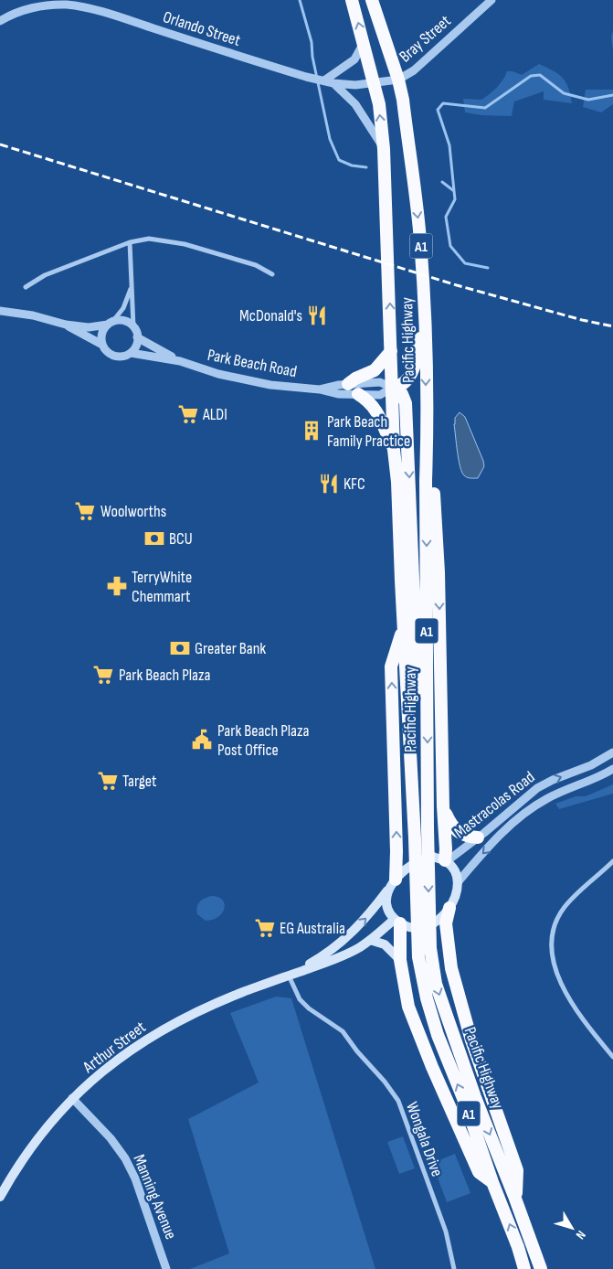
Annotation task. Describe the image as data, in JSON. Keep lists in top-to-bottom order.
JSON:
{
  "streets": {
    "highway": ["A1", "Pacific Highway"],
    "main road": ["Arthur Street"],
    "street": [
      "Orlando Street",
      "Bray Street",
      "Park Beach Road",
      "Mastracolas Road",
      "Wongala Drive",
      "Manning Avenue"
    ]
  },
  "crossings": [
    ["Orlando Street", "Bray Street"],
    ["Orlando Street", "Pacific Highway"],
    ["Bray Street", "Pacific Highway"],
    ["Pacific Highway", "Park Beach Road"],
    ["Mastracolas Road", "Arthur Street"],
    ["Arthur Street", "Wongala Drive"],
    ["Arthur Street", "Manning Avenue"]
  ],
  "places": {
    "restaurant": ["McDonald's", "KFC"],
    "supermarket": [
      "ALDI",
      "Woolworths",
      "Park Beach Plaza",
      "Target",
      "EG Australia"
    ],
    "building": ["Park Beach Family Practice"],
    "bank": ["BCU", "Greater Bank"],
    "pharmacy": ["TerryWhite Chemmart"],
    "public building": ["Park Beach Plaza Post Office"]
  },
  "north": "bottom right"
}
